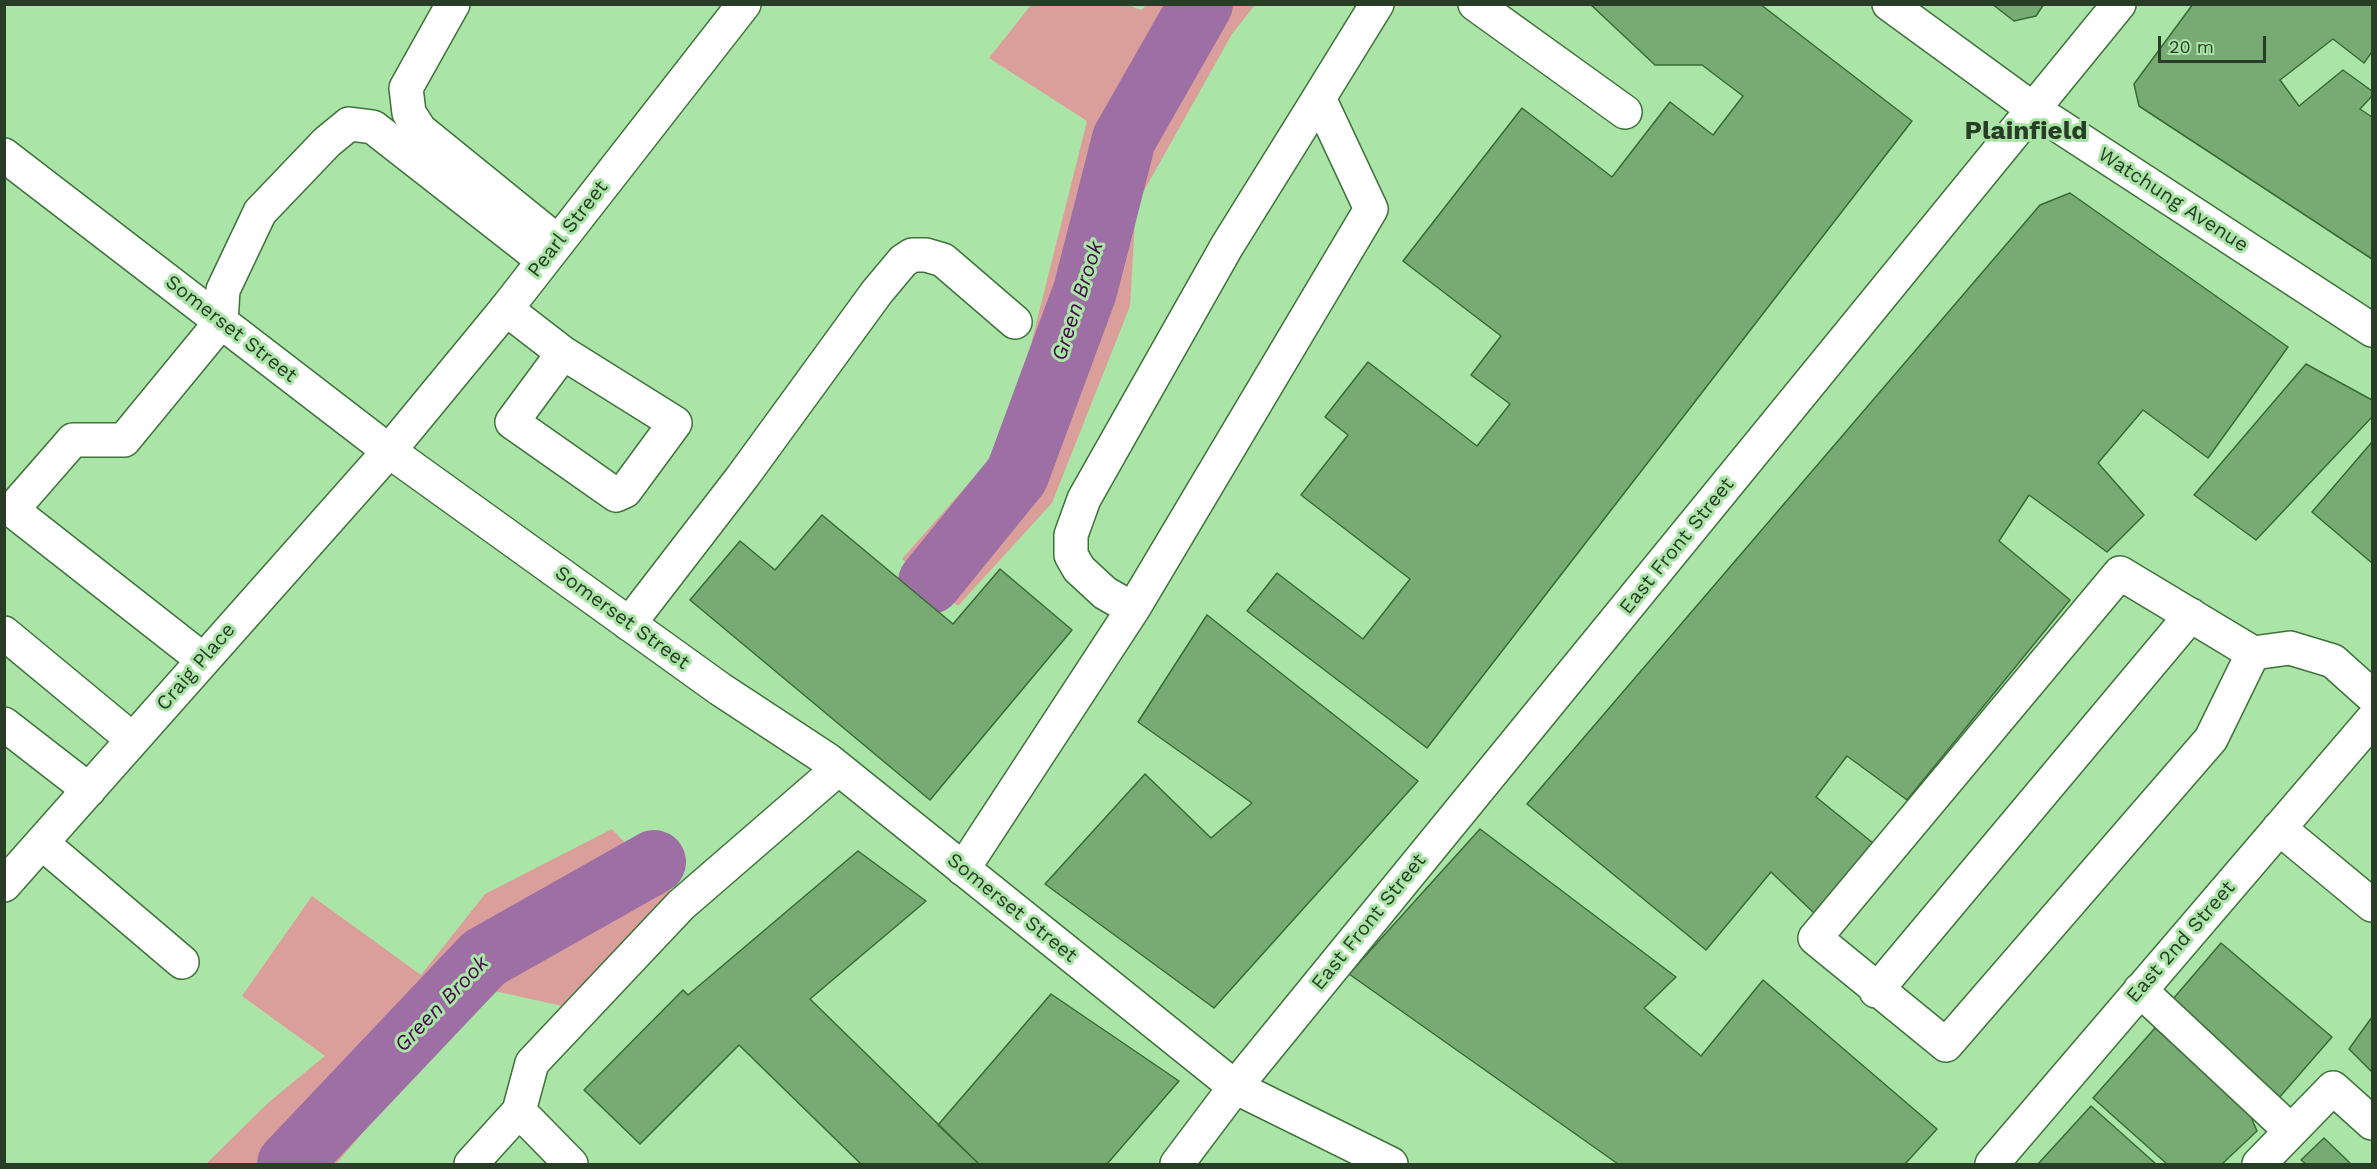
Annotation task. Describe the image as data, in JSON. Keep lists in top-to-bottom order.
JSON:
{
  "streets": {
    "street": [
      "Watchung Avenue",
      "Pearl Street",
      "Somerset Street",
      "East Front Street",
      "Craig Place",
      "East 2nd Street"
    ]
  },
  "crossings": [
    ["Watchung Avenue", "East Front Street"],
    ["Pearl Street", "Somerset Street"],
    ["Pearl Street", "Craig Place"],
    ["Somerset Street", "East Front Street"],
    ["Somerset Street", "Craig Place"]
  ],
  "districts": ["Plainfield"],
  "water": ["Green Brook"],
  "scale_bar": "20 m"
}
